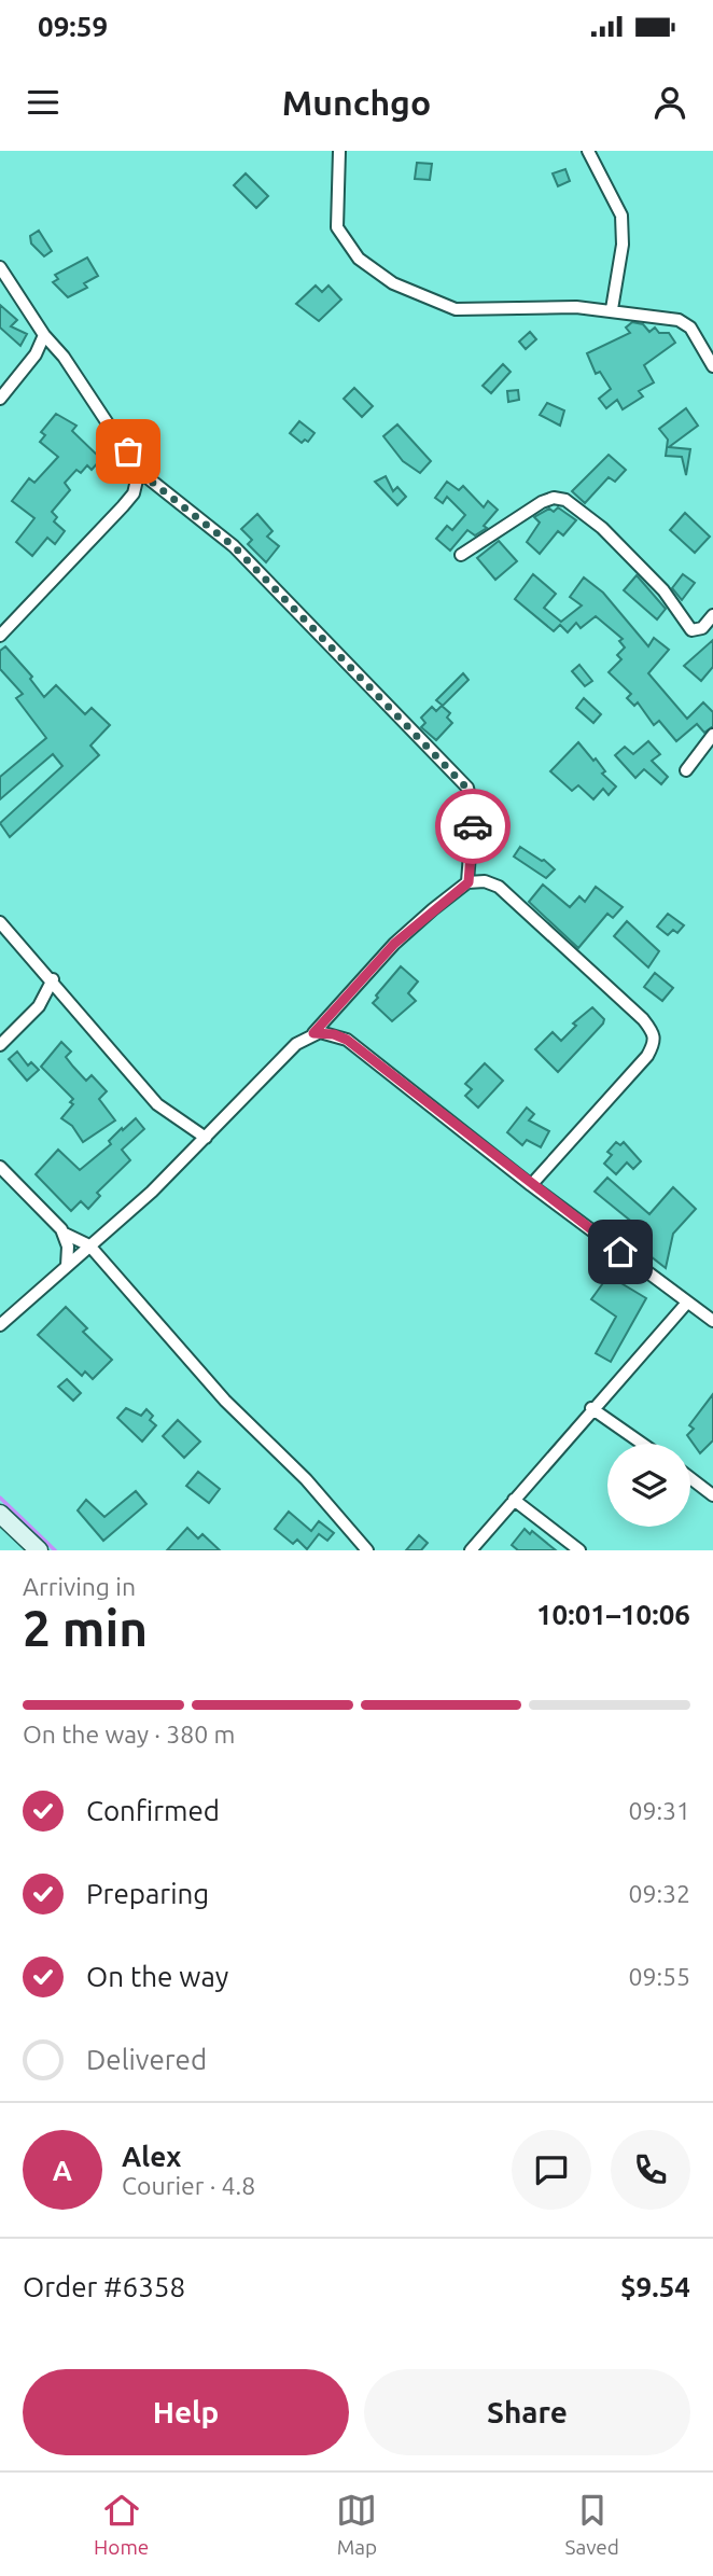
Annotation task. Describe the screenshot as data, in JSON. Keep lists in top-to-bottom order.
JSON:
{
  "page": {
    "status": "09:59",
    "header": "Munchgo",
    "heading": ["2 min", "Arriving in", "10:01–10:06"],
    "panel": [
      "Alex",
      "Courier · 4.8",
      "Order #6358",
      "$9.54"
    ],
    "bar": "On the way · 380 m",
    "list": [
      ["Confirmed", "09:31"],
      ["Preparing", "09:32"],
      ["On the way", "09:55"],
      "Delivered"
    ],
    "round": "A",
    "buttons": ["Help", "Share"],
    "tabs": ["Home", "Map", "Saved"]
  }
}
